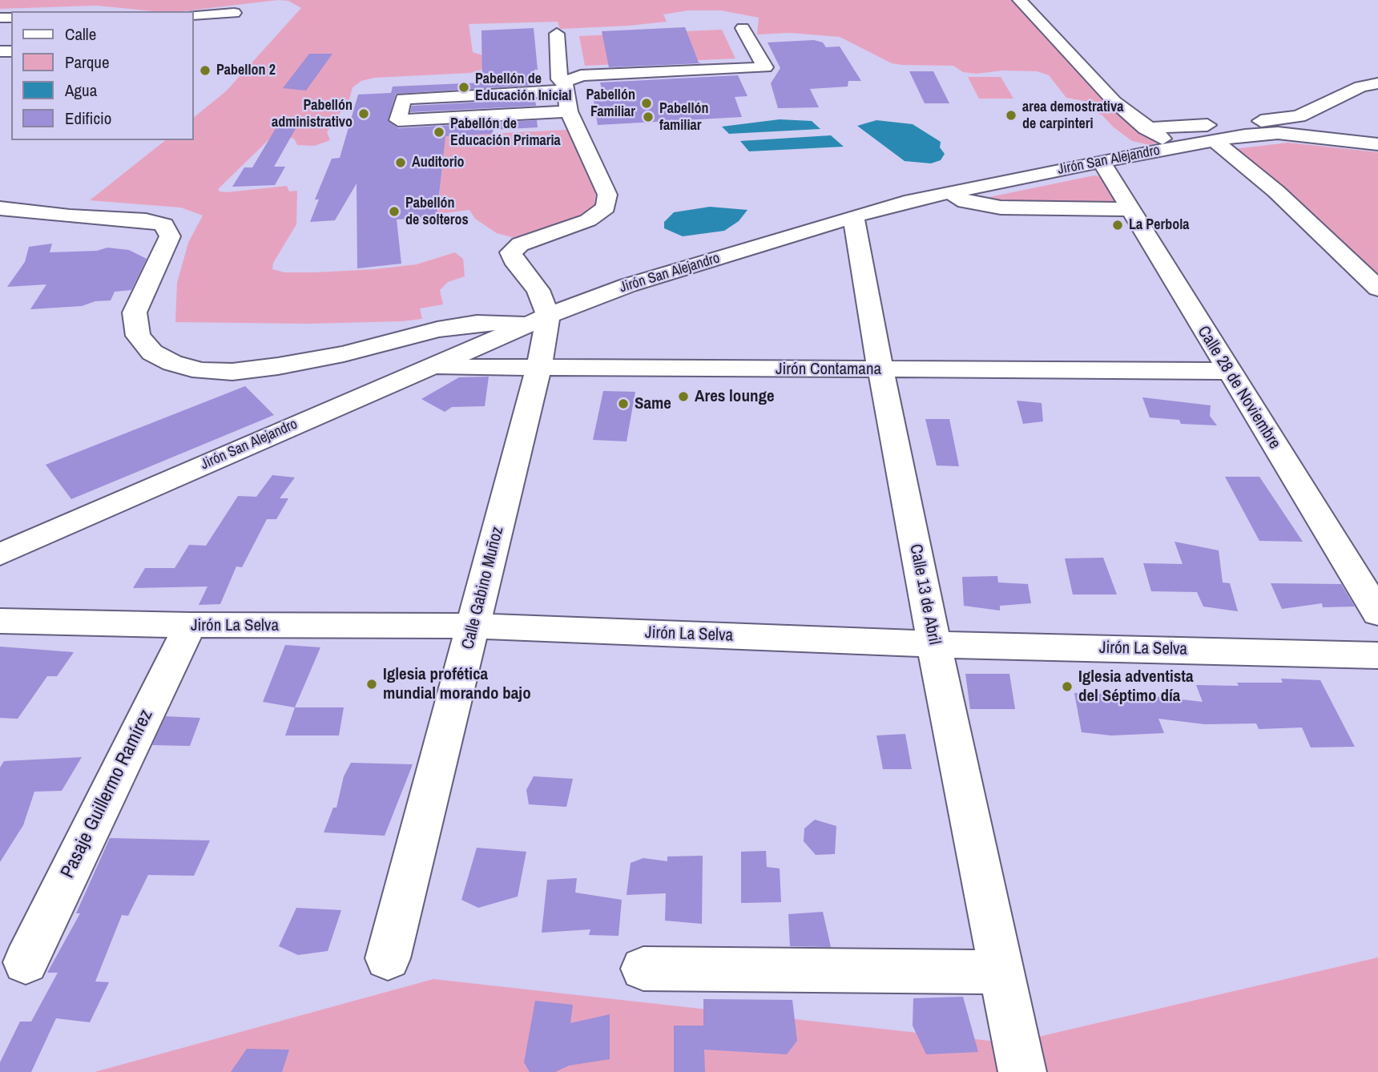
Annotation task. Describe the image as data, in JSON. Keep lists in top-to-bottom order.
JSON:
{
  "streets": {
    "street": [
      "Jirón San Alejandro",
      "Jirón Contamana",
      "Calle 28 de Noviembre",
      "Calle Gabino Muñoz",
      "Calle 13 de Abril",
      "Jirón La Selva",
      "Pasaje Guillermo Ramírez"
    ]
  },
  "crossings": [
    ["Jirón San Alejandro", "Jirón Contamana"],
    ["Jirón San Alejandro", "Calle 28 de Noviembre"],
    ["Jirón San Alejandro", "Calle Gabino Muñoz"],
    ["Jirón San Alejandro", "Calle 13 de Abril"],
    ["Jirón Contamana", "Calle 28 de Noviembre"],
    ["Jirón Contamana", "Calle Gabino Muñoz"],
    ["Jirón Contamana", "Calle 13 de Abril"],
    ["Calle Gabino Muñoz", "Jirón La Selva"],
    ["Calle 13 de Abril", "Jirón La Selva"],
    ["Jirón La Selva", "Pasaje Guillermo Ramírez"]
  ],
  "places": [
    "Pabellon 2",
    "Pabellón de Educación Inicial",
    "Pabellón Familiar",
    "Pabellón administrativo",
    "area demostrativa de carpinteri",
    "Pabellón familiar",
    "Pabellón de Educación Primaria",
    "Auditorio",
    "Pabellón de solteros",
    "La Perbola",
    "Ares lounge",
    "Same",
    "Iglesia profética mundial morando bajo",
    "Iglesia adventista del Séptimo día"
  ],
  "legend": [
    "Calle",
    "Parque",
    "Agua",
    "Edificio"
  ]
}
